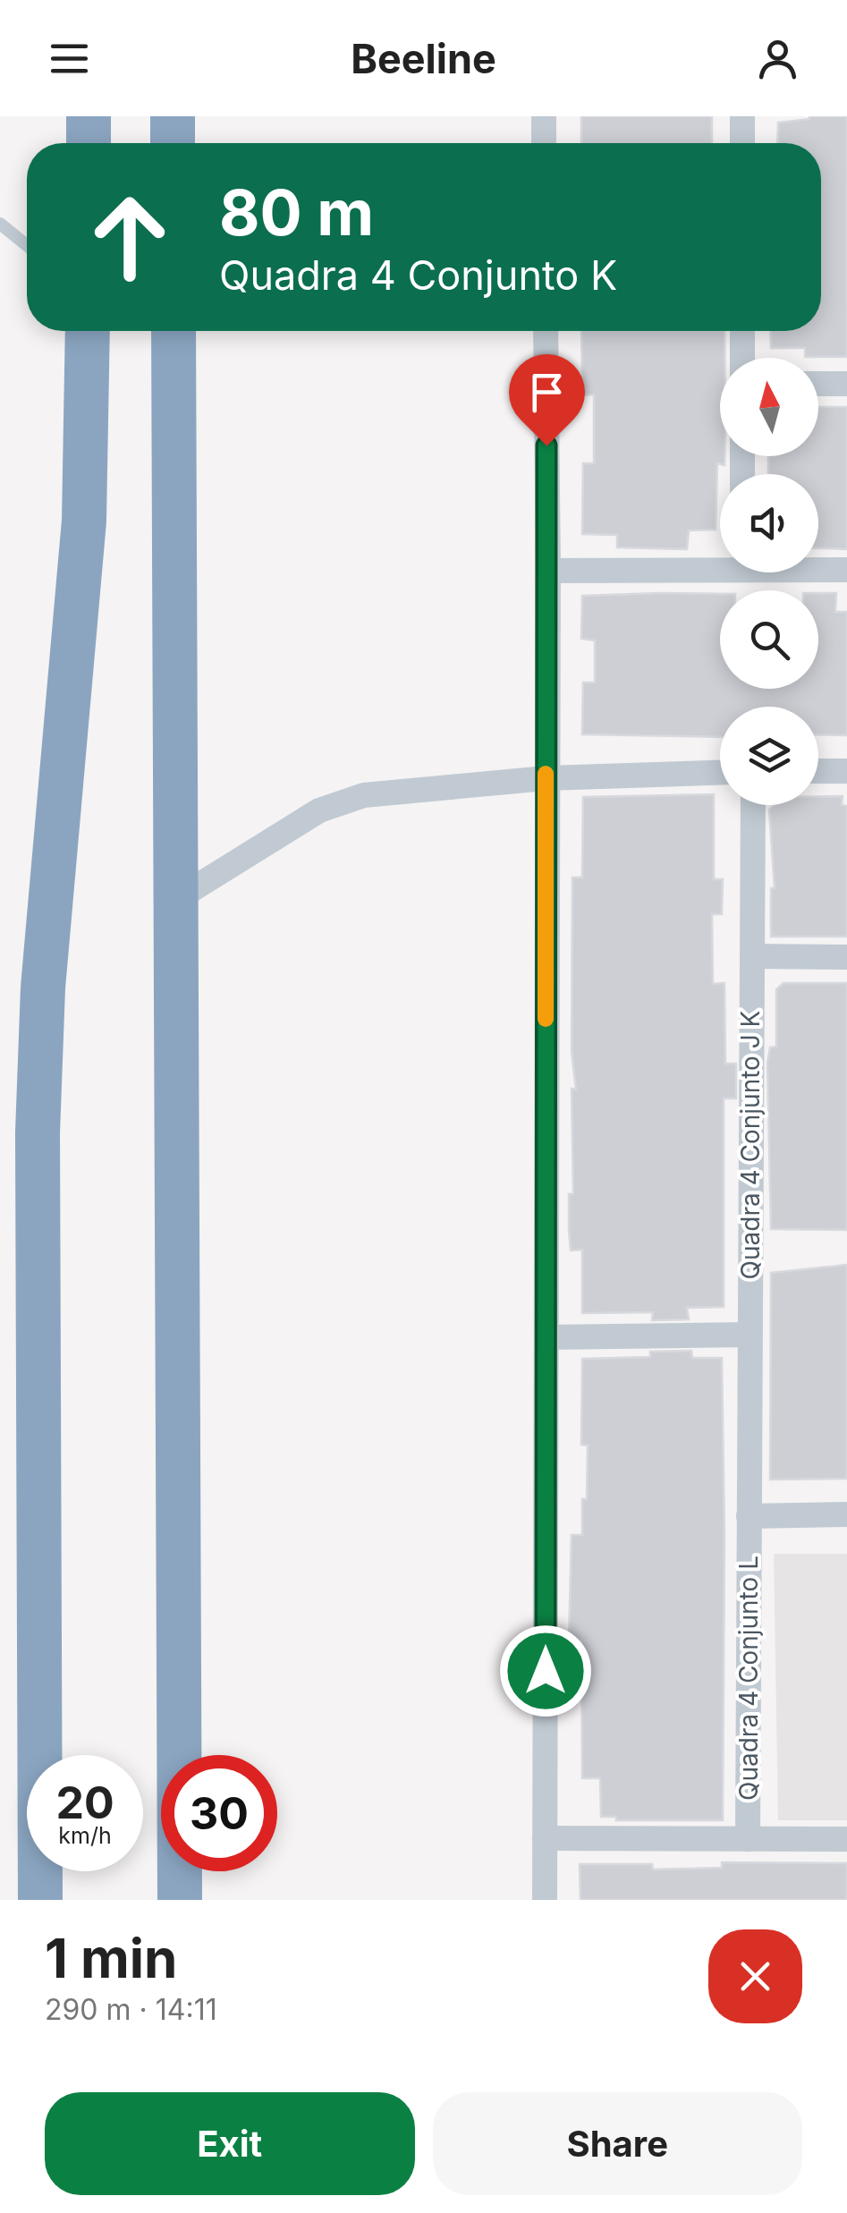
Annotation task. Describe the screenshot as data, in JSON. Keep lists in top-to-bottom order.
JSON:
{
  "streets": {
    "street": ["Quadra 4 Conjunto J K", "Quadra 4 Conjunto L"]
  },
  "crossings": [
    ["Quadra 4 Conjunto J K", "Quadra 4 Conjunto L"]
  ],
  "north": "top",
  "page": {
    "header": "Beeline",
    "turn": ["80 m", "Quadra 4 Conjunto K"],
    "speed": "20 km/h",
    "limit": "30",
    "heading": ["1 min", "290 m · 14:11"],
    "buttons": ["Exit", "Share"]
  }
}
